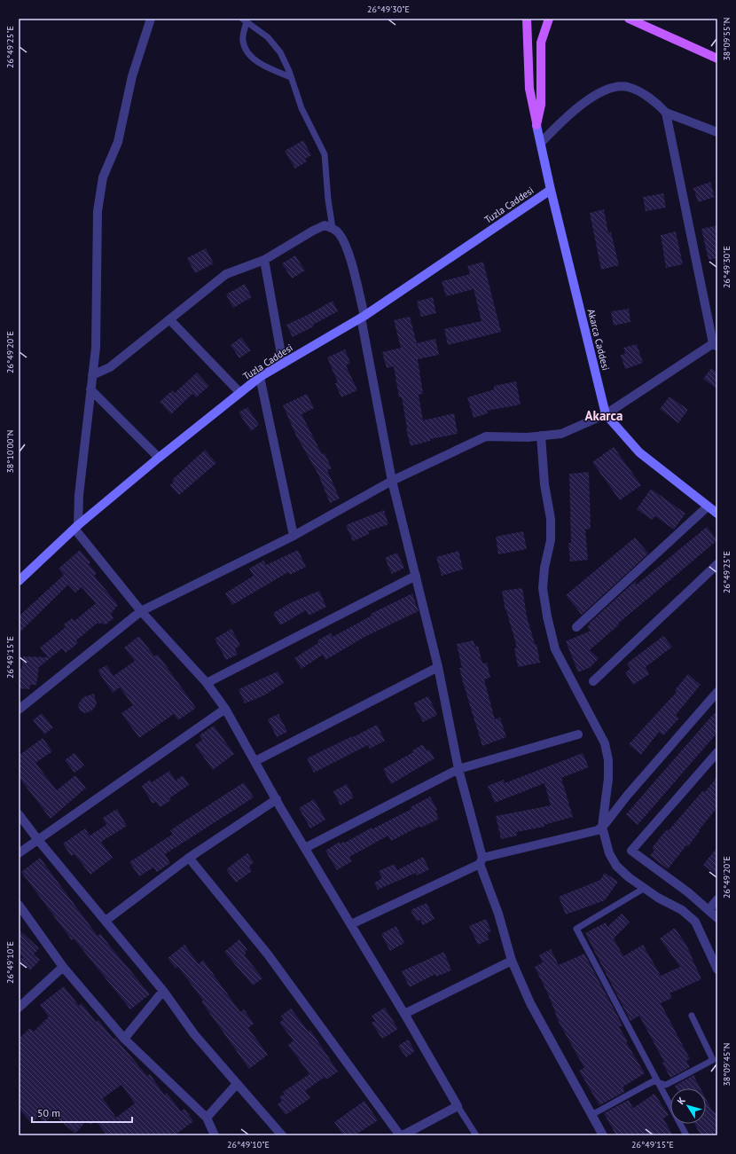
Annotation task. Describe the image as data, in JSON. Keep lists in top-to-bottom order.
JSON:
{
  "streets": {
    "main road": ["Tuzla Caddesi", "Akarca Caddesi"]
  },
  "crossings": [
    ["Tuzla Caddesi", "Akarca Caddesi"]
  ],
  "districts": ["Akarca"],
  "scale_bar": "50 m",
  "north": "top left",
  "coordinates": [
    "26°49'30\"E",
    "38°09'55\"N",
    "26°49'25\"E",
    "26°49'20\"E",
    "38°10'00\"N",
    "26°49'15\"E",
    "26°49'10\"E",
    "38°09'45\"N"
  ]
}
